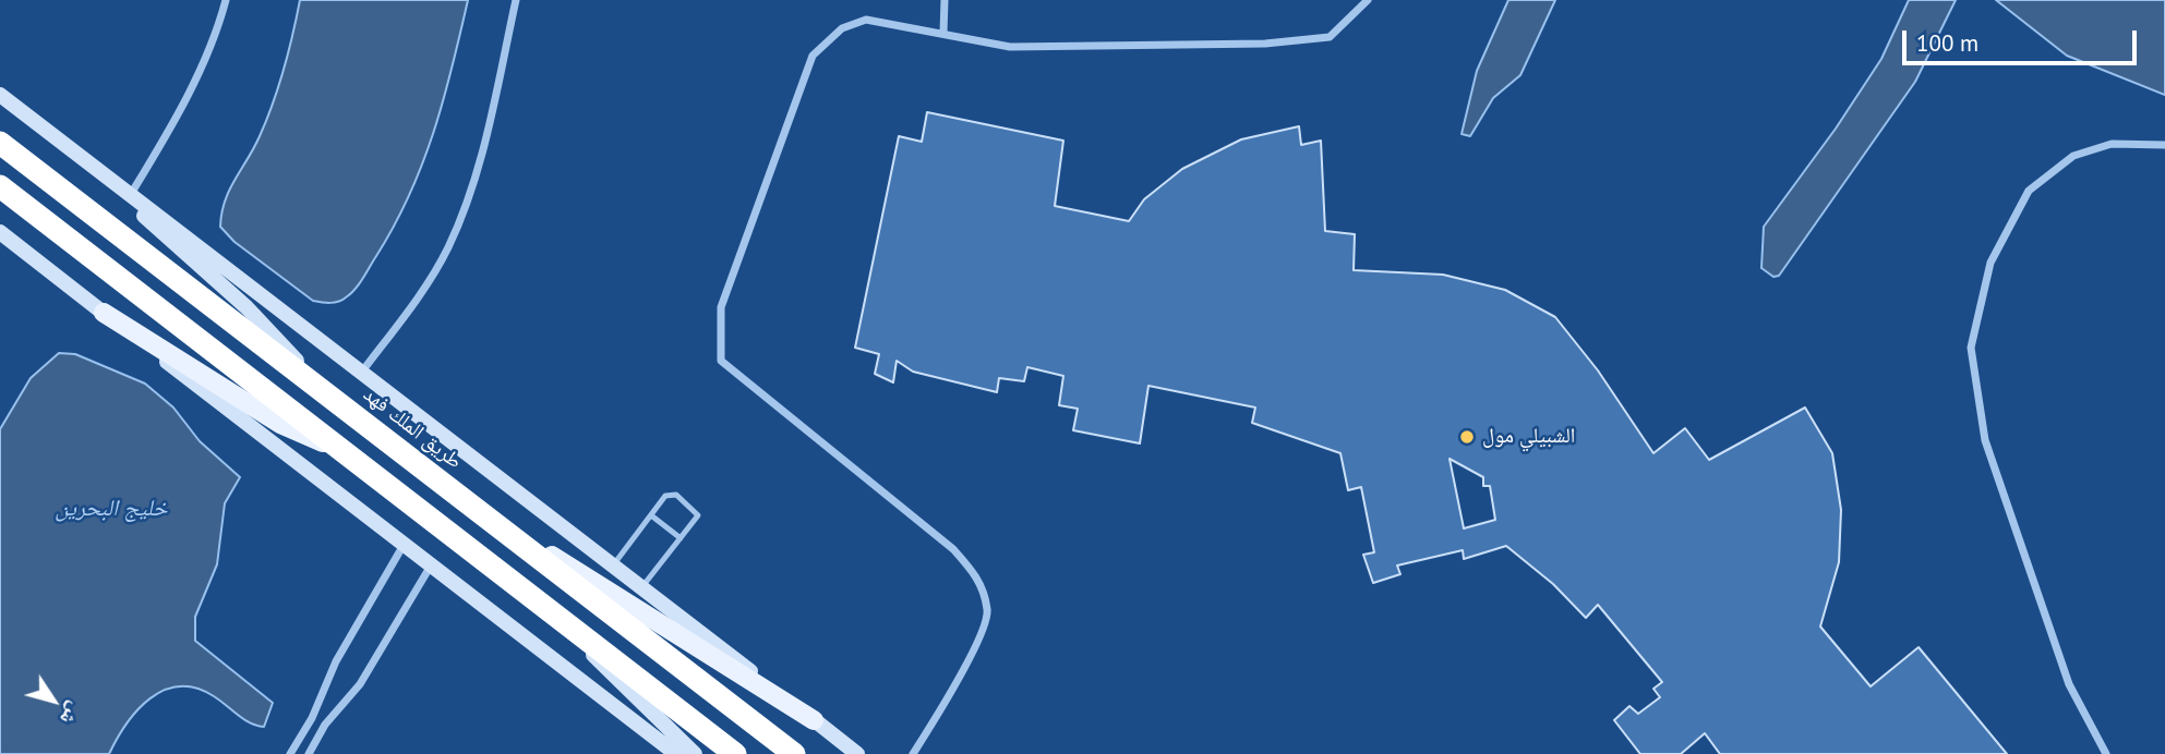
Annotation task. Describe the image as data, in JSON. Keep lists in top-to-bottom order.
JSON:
{
  "streets": {
    "highway": ["طريق الملك فهد"]
  },
  "water": ["خليج البحرين"],
  "places": ["الشبيلي مول"],
  "scale_bar": "100 m",
  "north": "bottom right"
}
